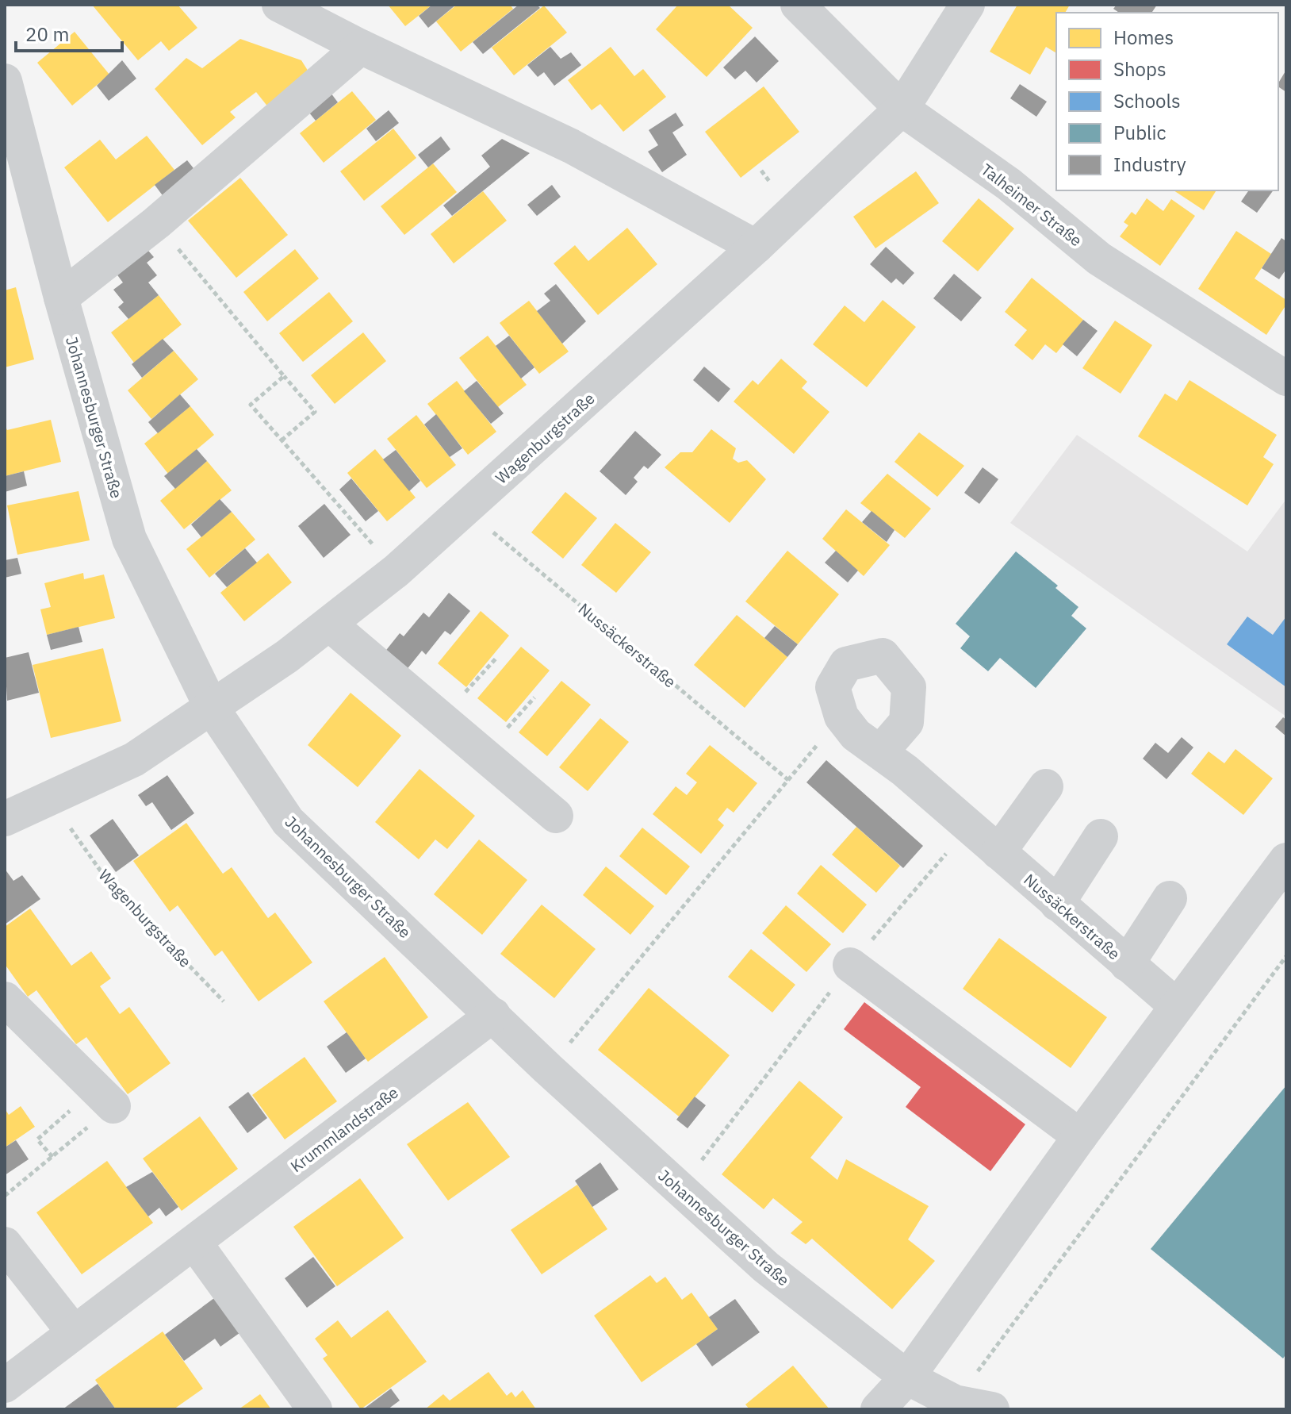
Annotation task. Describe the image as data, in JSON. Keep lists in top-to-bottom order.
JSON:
{
  "streets": {
    "street": [
      "Talheimer Straße",
      "Johannesburger Straße",
      "Wagenburgstraße",
      "Nussäckerstraße",
      "Krummlandstraße"
    ]
  },
  "crossings": [
    ["Talheimer Straße", "Wagenburgstraße"],
    ["Johannesburger Straße", "Wagenburgstraße"],
    ["Johannesburger Straße", "Krummlandstraße"],
    ["Wagenburgstraße", "Nussäckerstraße"]
  ],
  "legend": [
    "Homes",
    "Shops",
    "Schools",
    "Public",
    "Industry"
  ],
  "scale_bar": "20 m"
}
